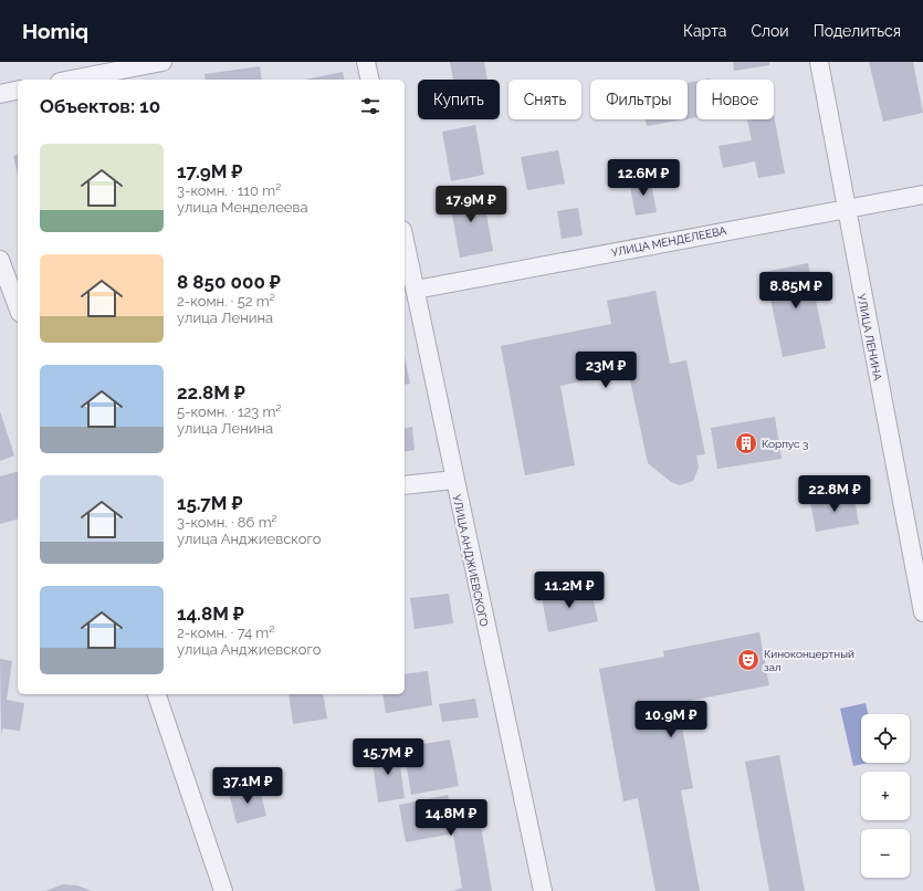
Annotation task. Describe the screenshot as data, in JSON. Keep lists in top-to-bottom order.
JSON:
{
  "streets": {
    "street": ["УЛИЦА МЕНДЕЛЕЕВА", "УЛИЦА ЛЕНИНА", "УЛИЦА АНДЖИЕВСКОГО"]
  },
  "crossings": [
    ["УЛИЦА МЕНДЕЛЕЕВА", "УЛИЦА ЛЕНИНА"],
    ["УЛИЦА МЕНДЕЛЕЕВА", "УЛИЦА АНДЖИЕВСКОГО"]
  ],
  "places": {
    "building": ["Корпус 3"],
    "theatre": ["Киноконцертный зал"]
  },
  "page": {
    "header": "Homiq",
    "nav": ["Карта", "Слои", "Поделиться"],
    "chip": [
      "Купить",
      "Снять",
      "Фильтры",
      "Новое"
    ],
    "heading": "Объектов: 10",
    "list": [
      {
        "name": "17.9M ₽",
        "note": "3-комн. · 110 m² · улица Менделеева"
      },
      {
        "name": "8 850 000 ₽",
        "note": "2-комн. · 52 m² · улица Ленина"
      },
      {
        "name": "22.8M ₽",
        "note": "5-комн. · 123 m² · улица Ленина"
      },
      {
        "name": "15.7M ₽",
        "note": "3-комн. · 86 m² · улица Анджиевского"
      },
      {
        "name": "14.8M ₽",
        "note": "2-комн. · 74 m² · улица Анджиевского"
      }
    ],
    "price": [
      "12.6M ₽",
      "17.9M ₽",
      "8.85M ₽",
      "23M ₽",
      "22.8M ₽",
      "11.2M ₽",
      "10.9M ₽",
      "15.7M ₽",
      "37.1M ₽",
      "14.8M ₽"
    ],
    "map_buttons": ["+", "−"]
  }
}
